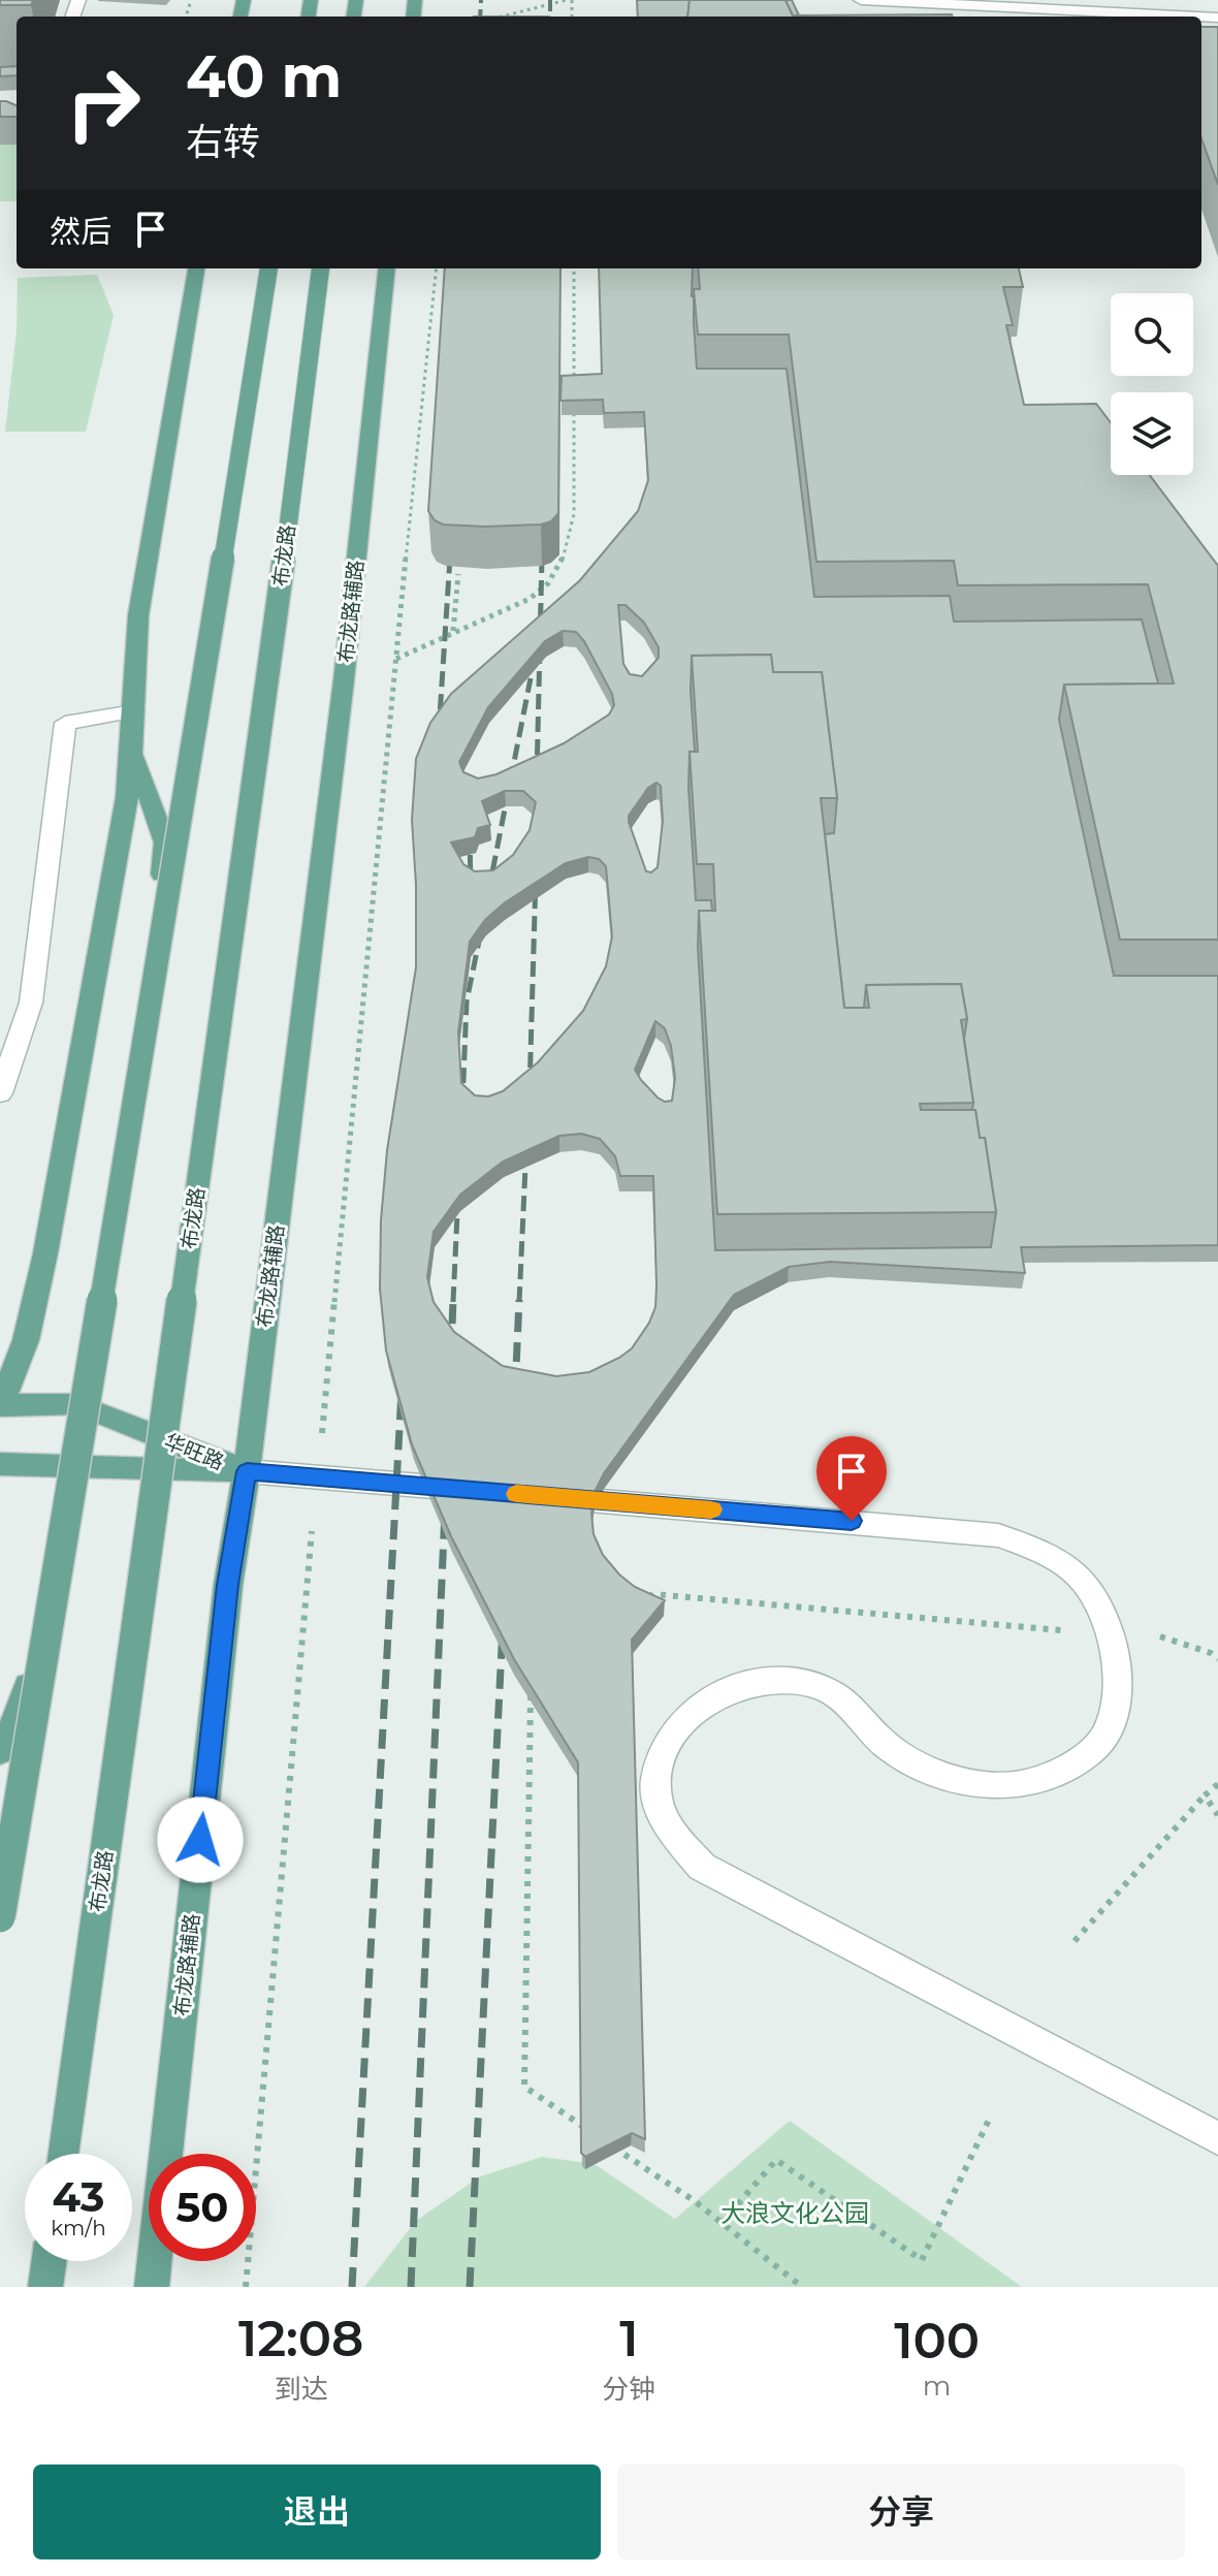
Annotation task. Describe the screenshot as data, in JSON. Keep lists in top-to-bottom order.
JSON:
{
  "streets": {
    "main road": ["布龙路", "布龙路辅路", "华旺路"]
  },
  "crossings": [
    ["布龙路辅路", "华旺路"]
  ],
  "parks": ["大浪文化公园"],
  "page": {
    "turn": ["40 m", "右转"],
    "then": "然后",
    "speed": "43 km/h",
    "limit": "50",
    "eta": [
      "12:08",
      "到达",
      "1",
      "分钟",
      "100",
      "m"
    ],
    "buttons": ["退出", "分享"]
  }
}
